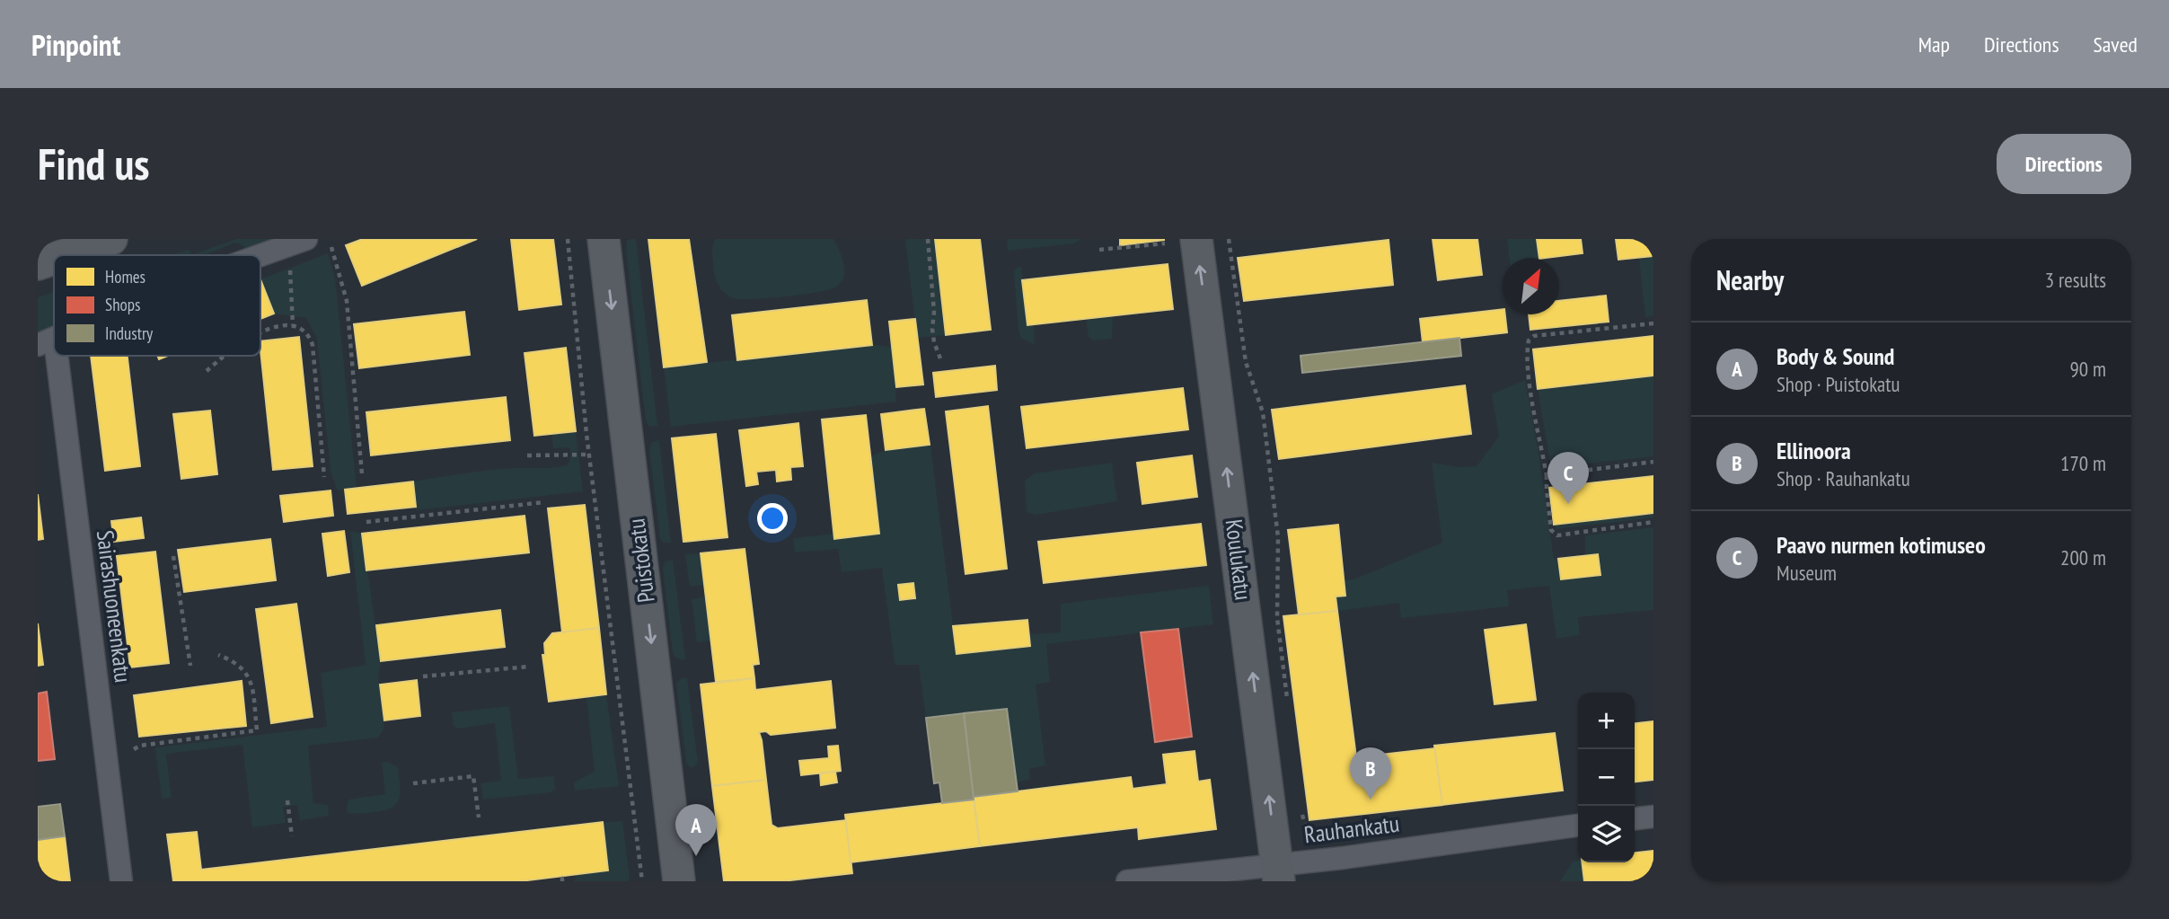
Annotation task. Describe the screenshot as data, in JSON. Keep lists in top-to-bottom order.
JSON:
{
  "streets": {
    "main road": ["Koulukatu", "Puistokatu"],
    "street": ["Sairashuoneenkatu", "Rauhankatu"]
  },
  "crossings": [
    ["Koulukatu", "Rauhankatu"]
  ],
  "one_way": ["Koulukatu", "Puistokatu"],
  "legend": ["Homes", "Shops", "Industry"],
  "north": "top right",
  "page": {
    "header": "Pinpoint",
    "nav": ["Map", "Directions", "Saved"],
    "buttons": "Directions",
    "title": "Find us",
    "heading": ["Nearby", "3 results"],
    "list": [
      {
        "mark": "A",
        "name": "Body & Sound",
        "note": "Shop · Puistokatu",
        "value": "90 m"
      },
      {
        "mark": "B",
        "name": "Ellinoora",
        "note": "Shop · Rauhankatu",
        "value": "170 m"
      },
      {
        "mark": "C",
        "name": "Paavo nurmen kotimuseo",
        "note": "Museum",
        "value": "200 m"
      }
    ],
    "pins": ["C", "B", "A"],
    "map_buttons": ["+", "−"]
  }
}
